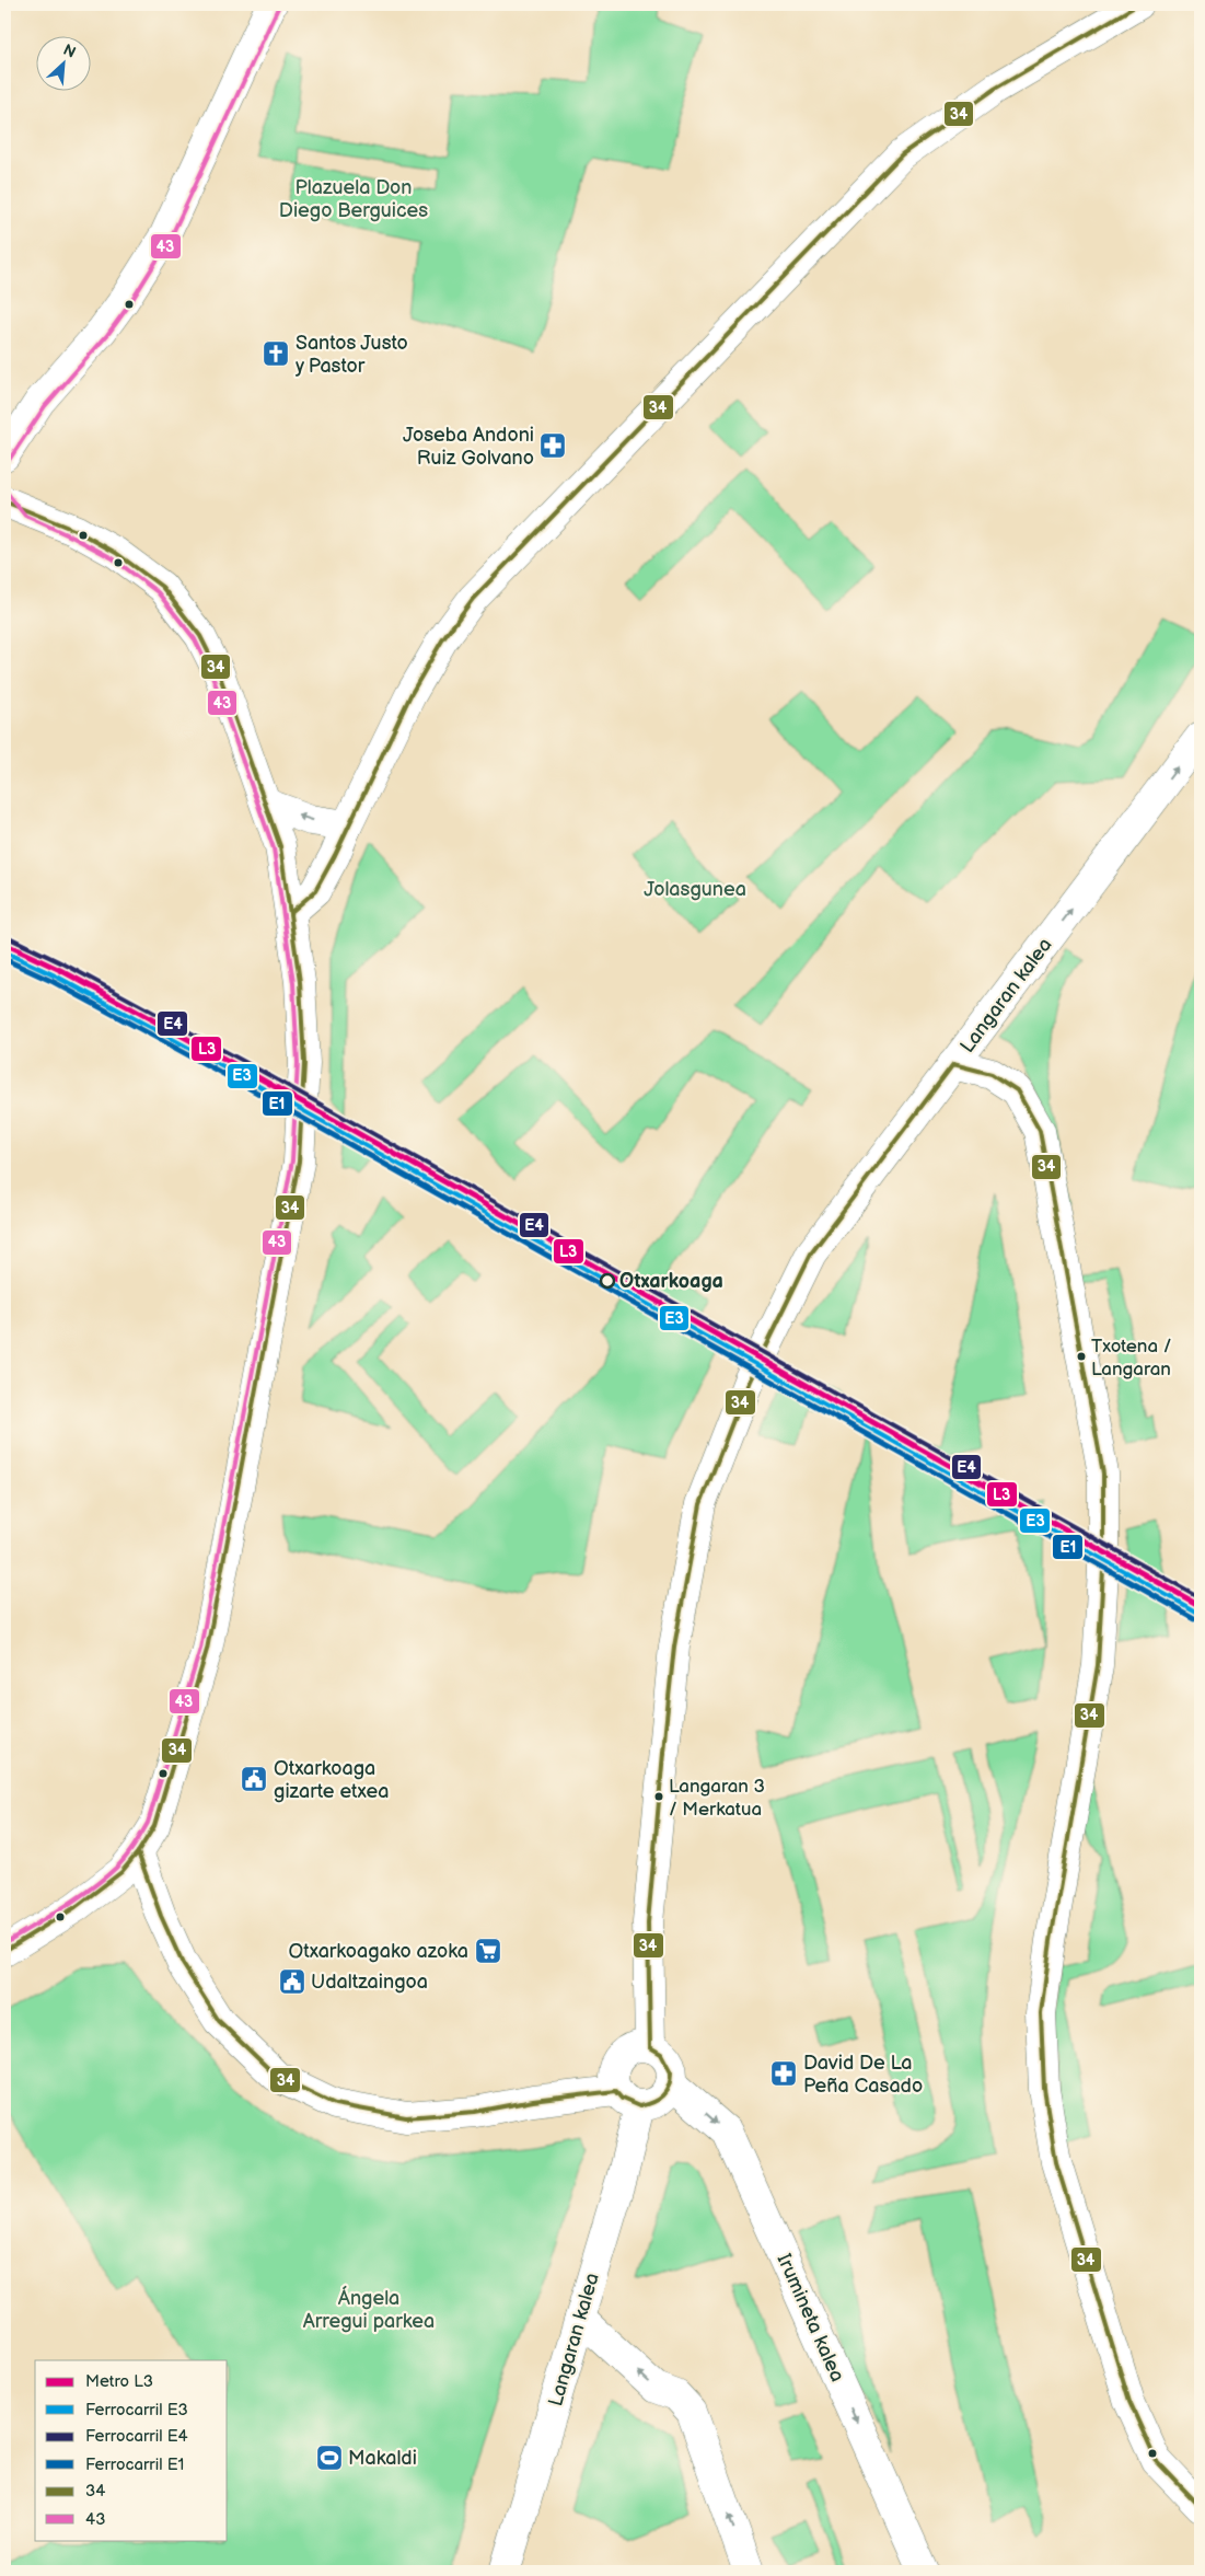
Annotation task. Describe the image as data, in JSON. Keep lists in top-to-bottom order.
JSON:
{
  "streets": {
    "street": ["Langaran kalea", "Irumineta kalea"]
  },
  "crossings": [
    ["Langaran kalea", "Irumineta kalea"]
  ],
  "parks": ["Plazuela Don Diego Berguices", "Jolasgunea", "Ángela Arregui parkea"],
  "places": {
    "church": ["Santos Justo y Pastor"],
    "pharmacy": ["Joseba Andoni Ruiz Golvano", "David De La Peña Casado"],
    "other": ["Otxarkoaga", "Txotena / Langaran", "Langaran 3 / Merkatua"],
    "public building": ["Otxarkoaga gizarte etxea", "Udaltzaingoa"],
    "supermarket": ["Otxarkoagako azoka"],
    "sports": ["Makaldi"]
  },
  "lines": [
    "transit line 34",
    "transit line 43",
    "rail line E4",
    "metro line L3",
    "rail line E3",
    "rail line E1"
  ],
  "legend": [
    "Metro L3",
    "Ferrocarril E3",
    "Ferrocarril E4",
    "Ferrocarril E1",
    "34",
    "43"
  ],
  "north": "top right"
}
